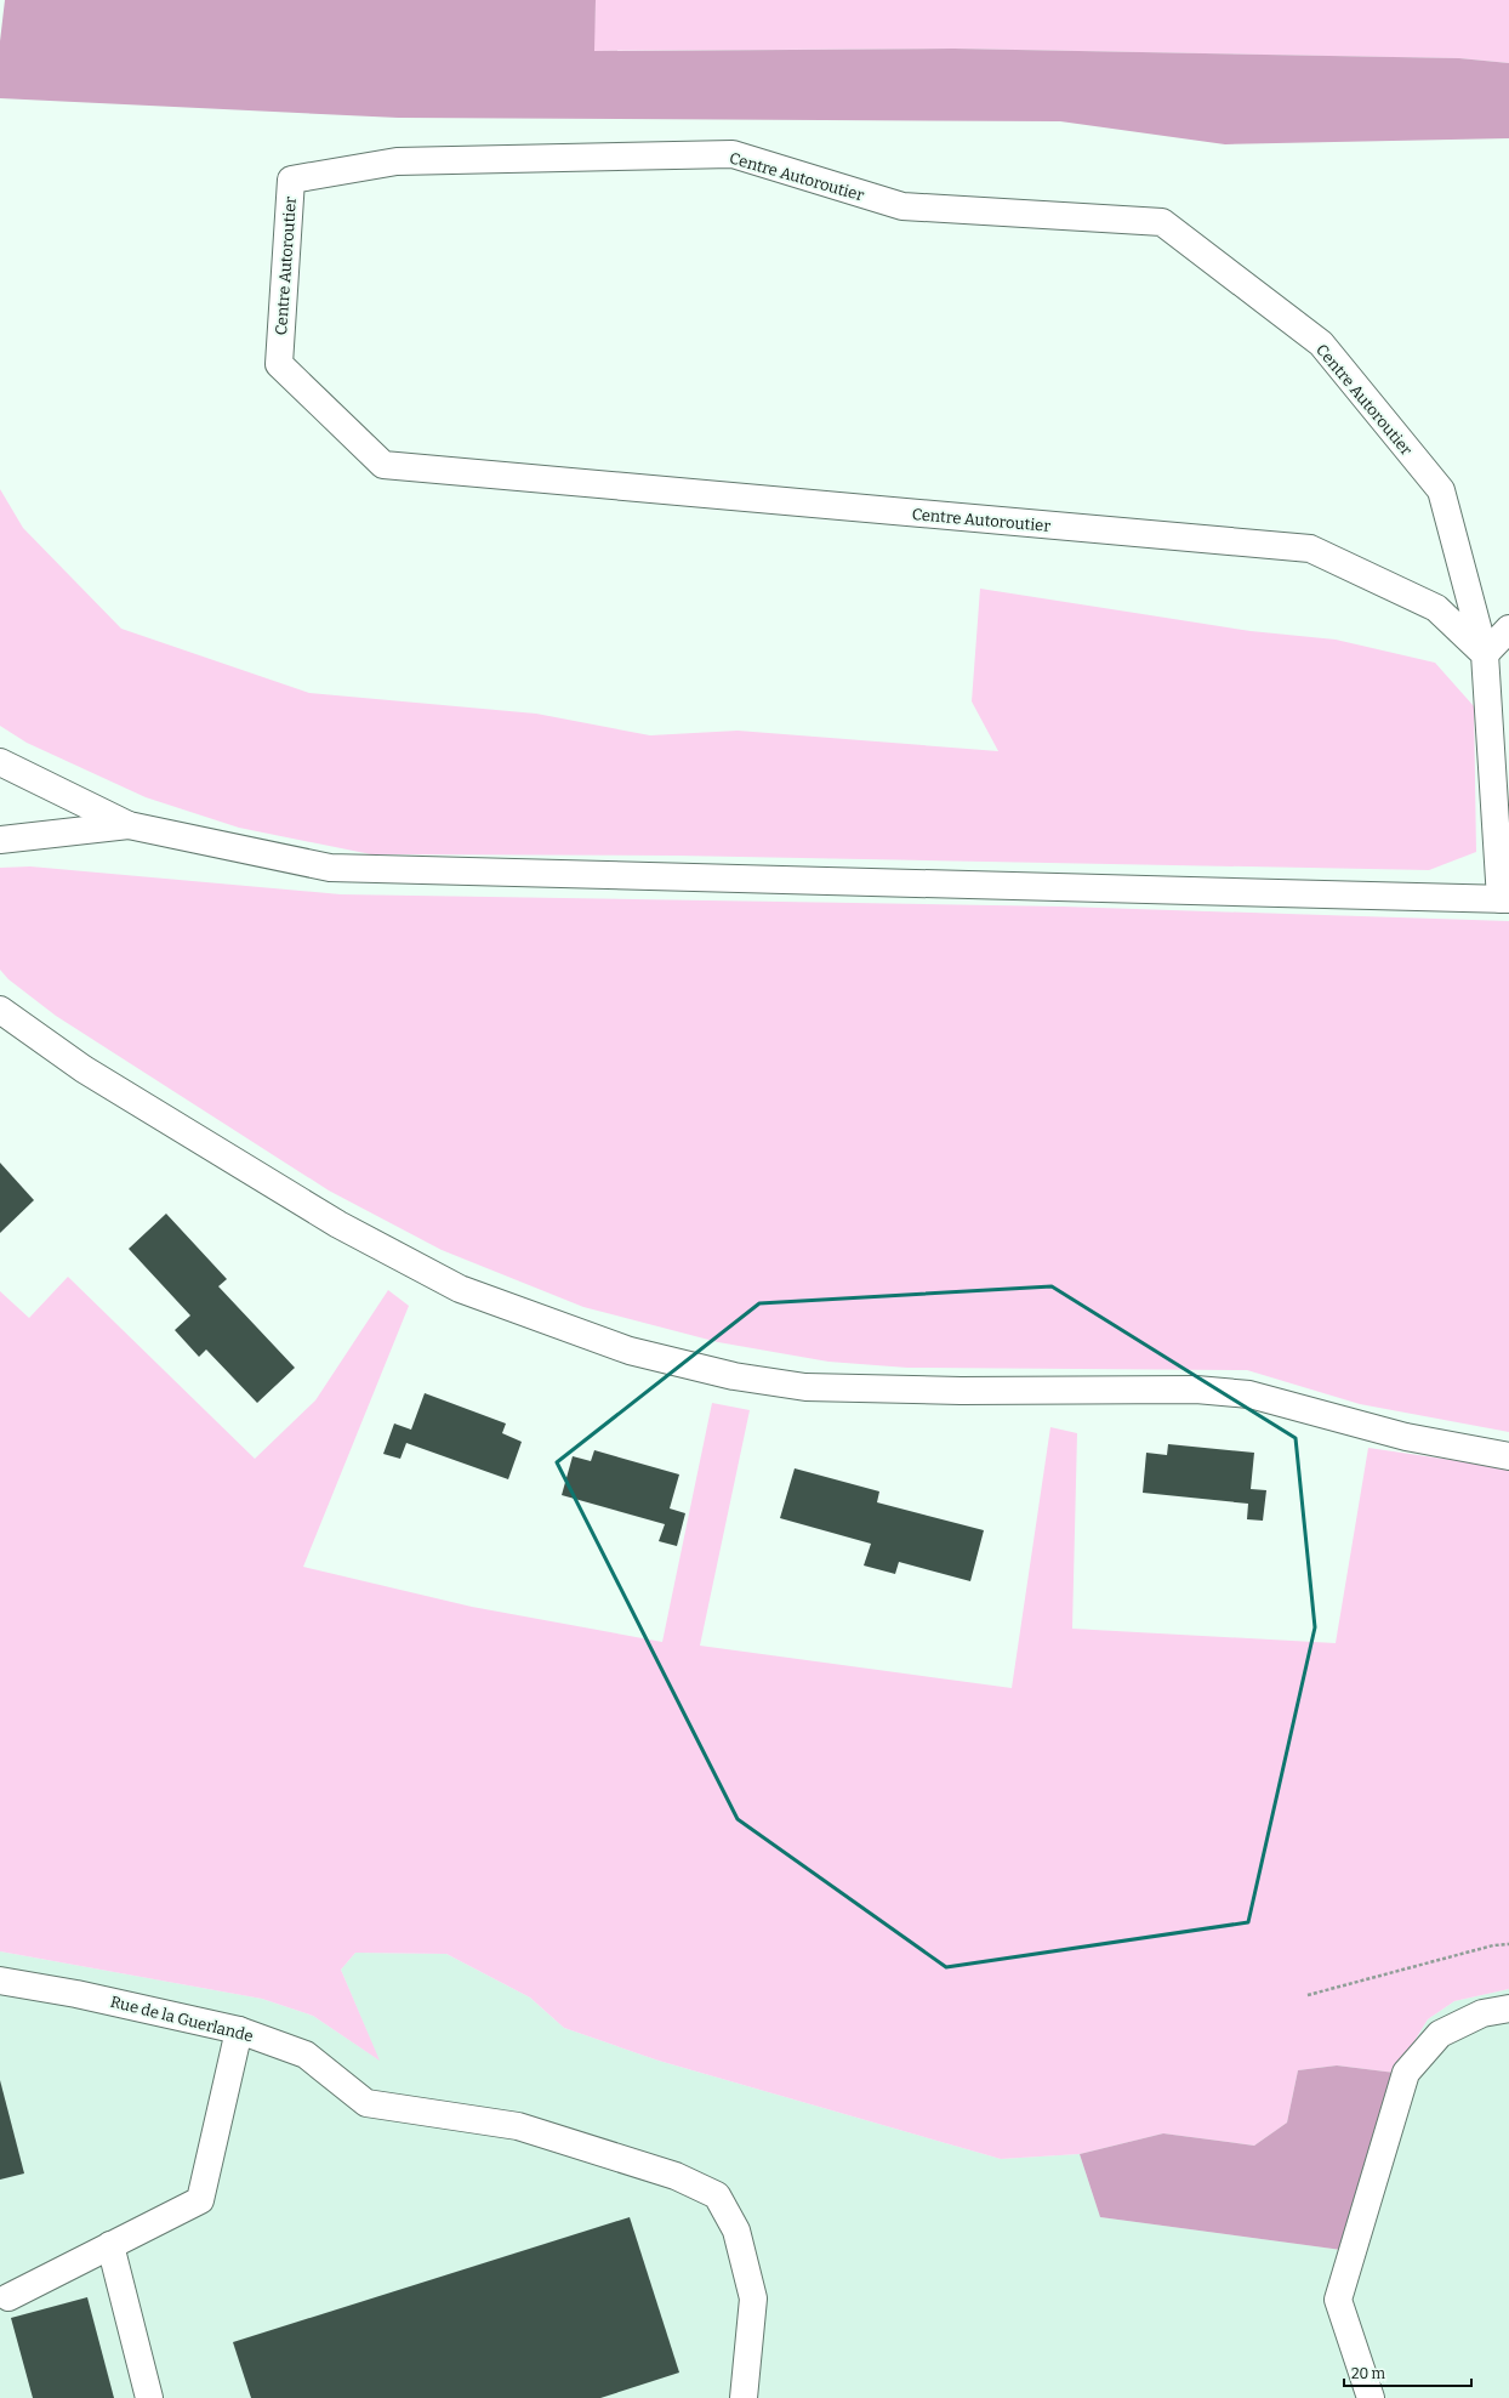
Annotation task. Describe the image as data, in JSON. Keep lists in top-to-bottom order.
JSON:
{
  "streets": {
    "street": ["Centre Autoroutier", "Rue de la Guerlande"]
  },
  "scale_bar": "20 m"
}
